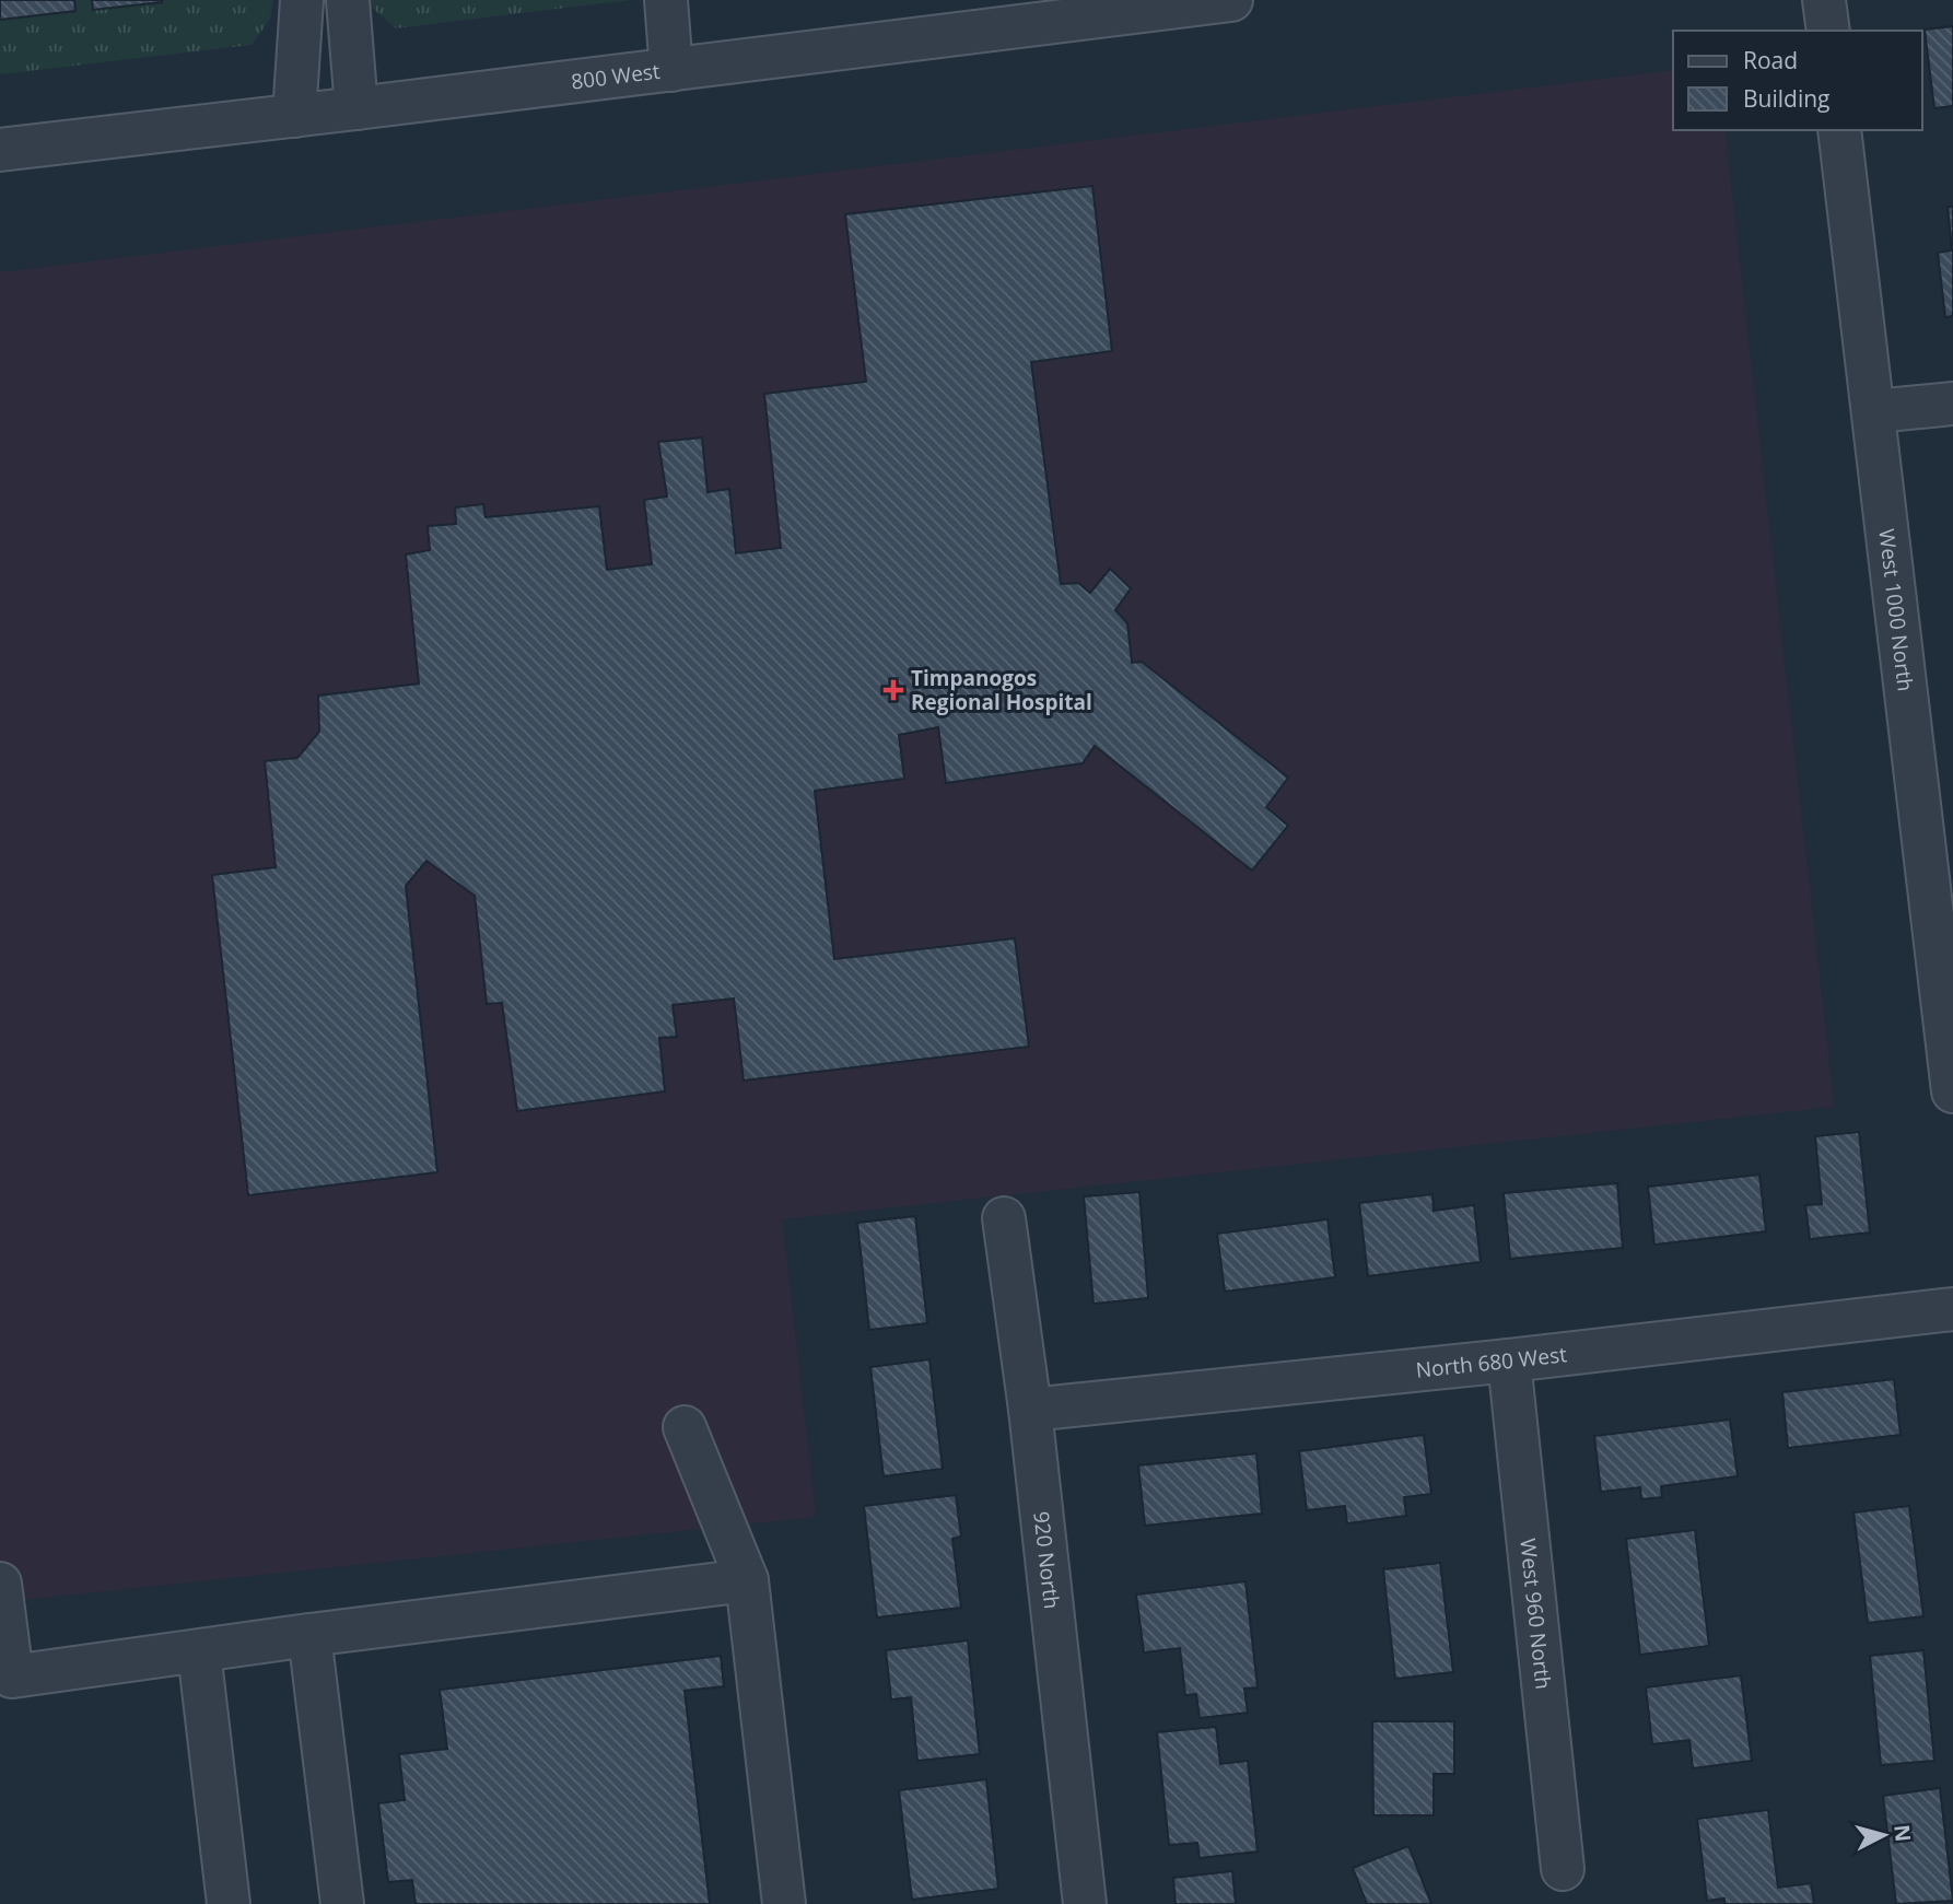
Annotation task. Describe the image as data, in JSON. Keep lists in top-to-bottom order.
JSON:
{
  "streets": {
    "street": [
      "800 West",
      "West 1000 North",
      "North 680 West",
      "920 North",
      "West 960 North"
    ]
  },
  "crossings": [
    ["North 680 West", "920 North"],
    ["North 680 West", "West 960 North"]
  ],
  "places": {
    "health": ["Timpanogos Regional Hospital"]
  },
  "legend": ["Road", "Building"],
  "north": "right"
}
